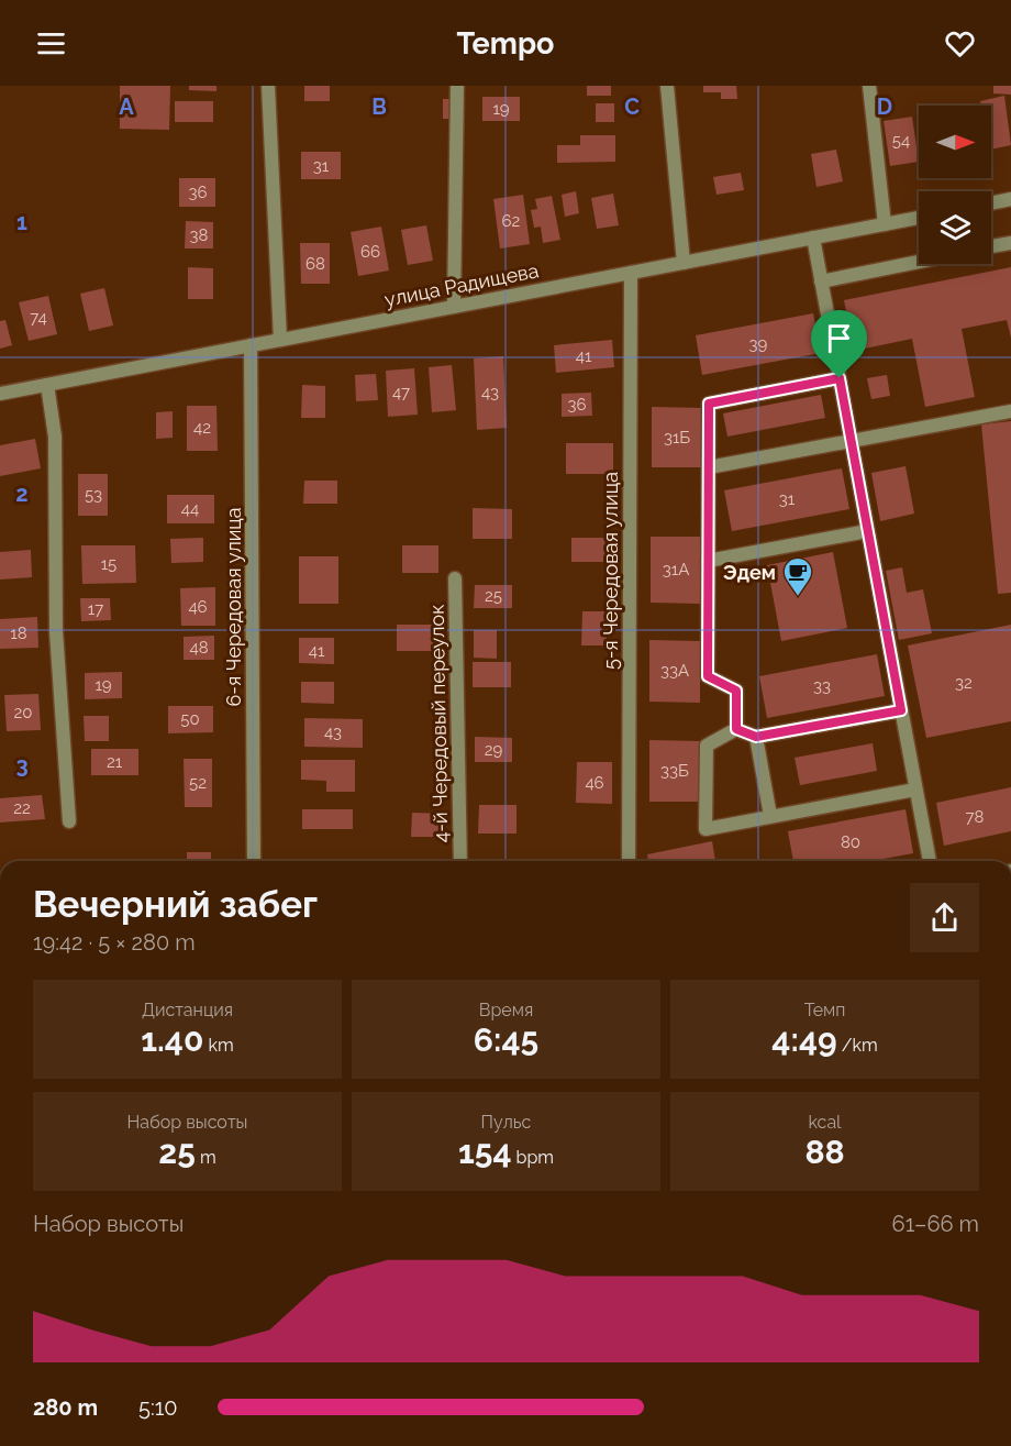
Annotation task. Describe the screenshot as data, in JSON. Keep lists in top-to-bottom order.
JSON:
{
  "streets": {
    "street": [
      "улица Радищева",
      "5-я Чередовая улица",
      "6-я Чередовая улица",
      "4-й Чередовый переулок"
    ]
  },
  "crossings": [
    ["улица Радищева", "5-я Чередовая улица"],
    ["улица Радищева", "6-я Чередовая улица"]
  ],
  "places": {
    "cafe": ["Эдем"]
  },
  "house_numbers": [
    "19",
    "54",
    "31",
    "36",
    "62",
    "38",
    "66",
    "68",
    "74",
    "39",
    "41",
    "47",
    "43",
    "36",
    "42",
    "31Б",
    "53",
    "31",
    "44",
    "15",
    "31А",
    "25",
    "46",
    "17",
    "18",
    "48",
    "41",
    "33А",
    "32",
    "19",
    "33",
    "20",
    "50",
    "43",
    "29",
    "21",
    "33Б",
    "52",
    "46",
    "22",
    "78",
    "80"
  ],
  "north": "right",
  "page": {
    "header": "Tempo",
    "heading": ["Вечерний забег", "19:42 · 5 × 280 m"],
    "stats": [
      ["Дистанция", "1.40 km"],
      ["Время", "6:45"],
      ["Темп", "4:49 /km"],
      ["Набор высоты", "25 m"],
      ["Пульс", "154 bpm"],
      ["kcal", "88"]
    ],
    "chart": ["Набор высоты", "61–66 m"],
    "list": [
      {
        "name": "280 m",
        "note": "5:10"
      }
    ]
  },
  "grid": {
    "columns": [
      "A",
      "B",
      "C",
      "D"
    ],
    "rows": ["1", "2", "3"]
  }
}
